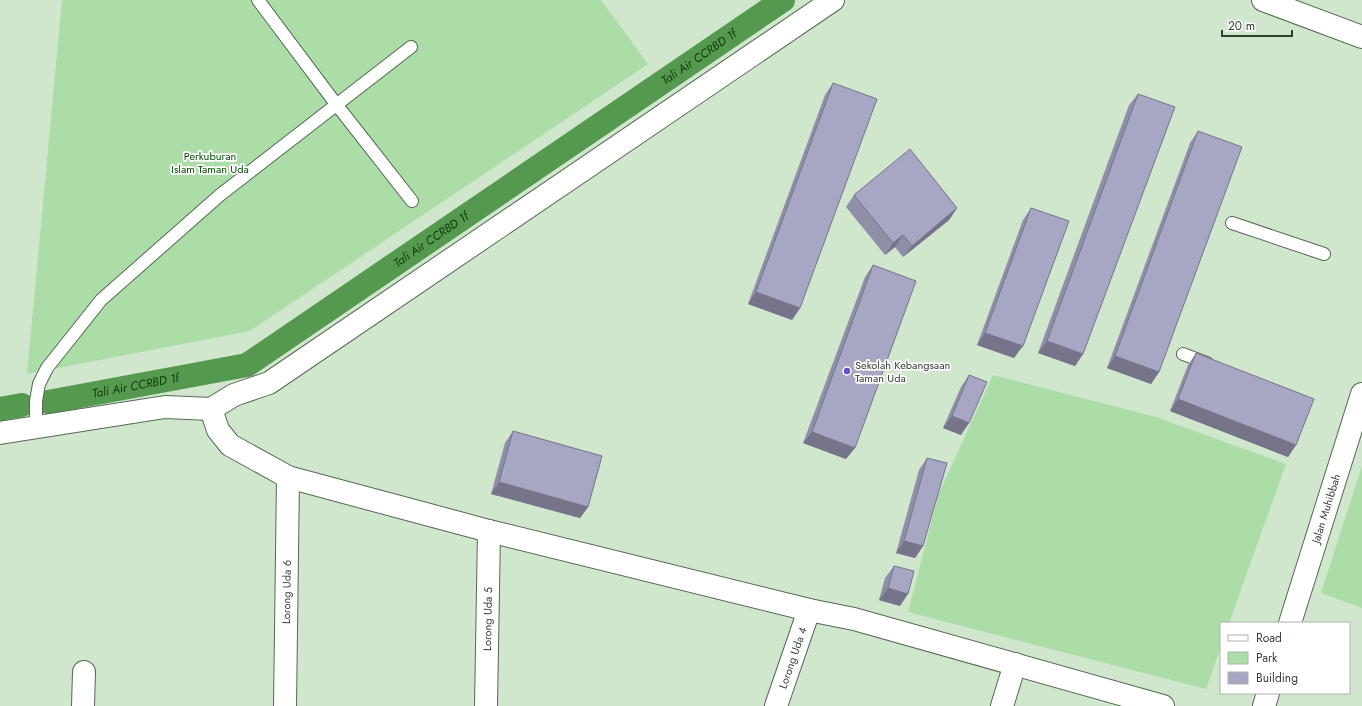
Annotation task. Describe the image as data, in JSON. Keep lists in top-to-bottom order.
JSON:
{
  "streets": {
    "street": [
      "Jalan Muhibbah",
      "Lorong Uda 6",
      "Lorong Uda 5",
      "Lorong Uda 4"
    ]
  },
  "water": ["Tali Air CCRBD 1f"],
  "parks": ["Perkuburan Islam Taman Uda"],
  "places": ["Sekolah Kebangsaan Taman Uda"],
  "legend": ["Road", "Park", "Building"],
  "scale_bar": "20 m"
}
